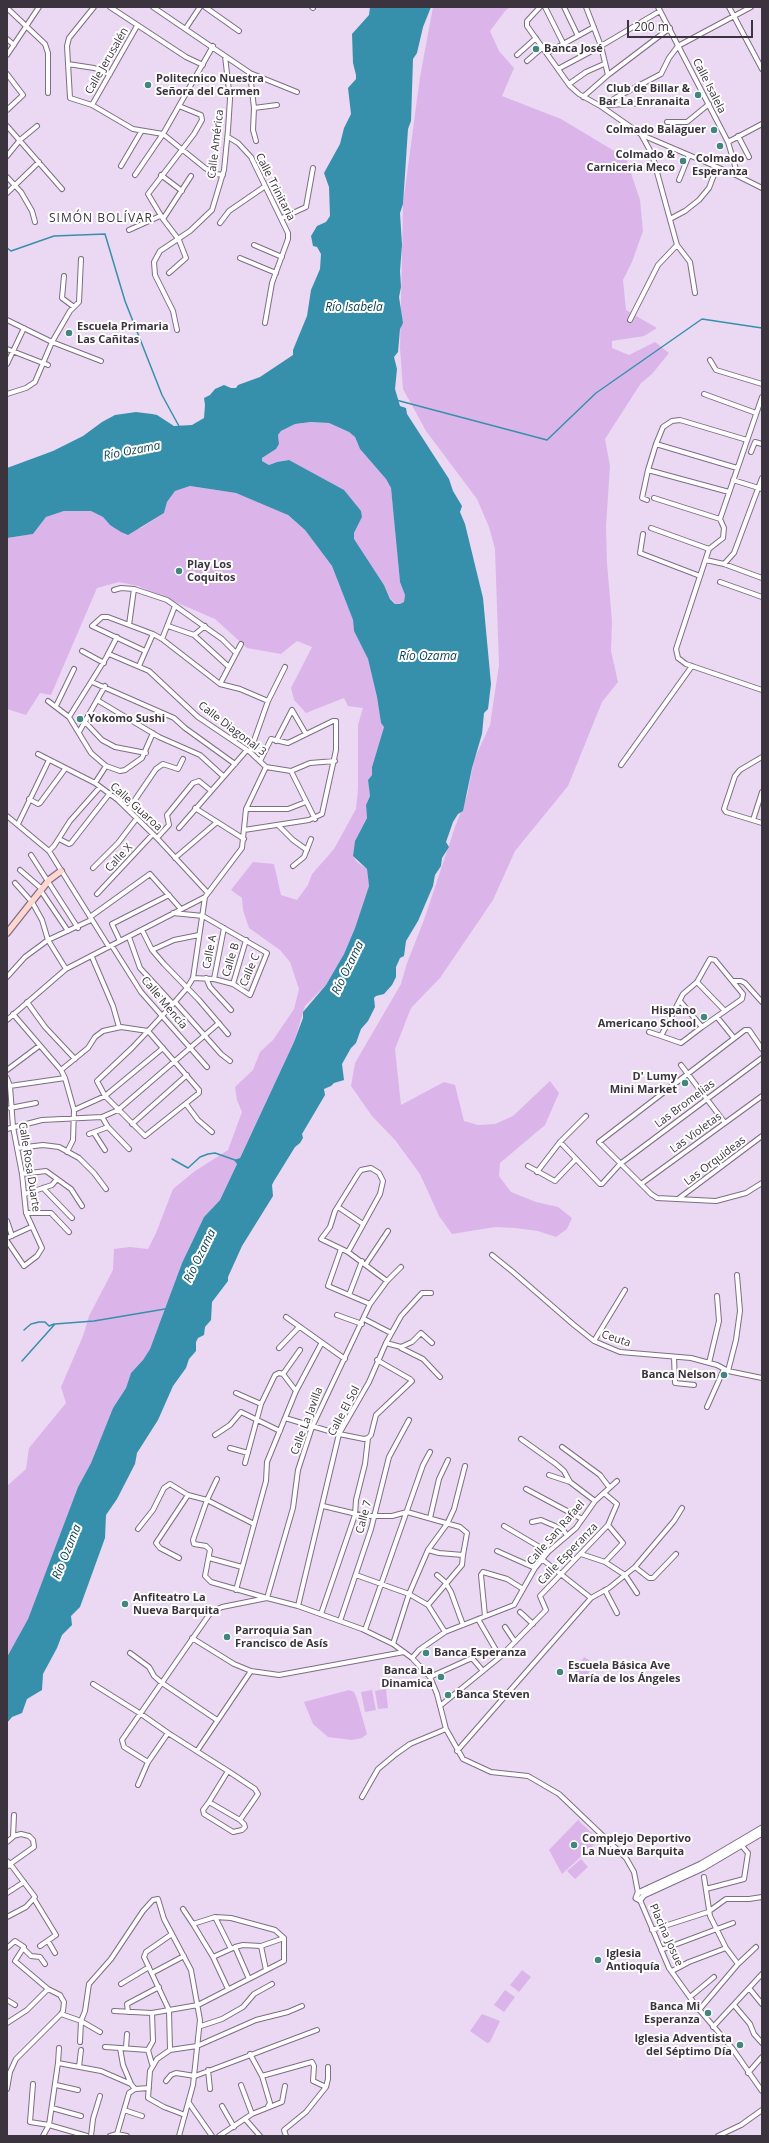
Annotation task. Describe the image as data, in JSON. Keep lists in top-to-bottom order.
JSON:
{
  "streets": {
    "street": [
      "Calle Jerusalén",
      "Calle Isalela",
      "Calle América",
      "Calle Trinitaria",
      "Calle Diagonal 3",
      "Calle Guaroa",
      "Calle X",
      "Calle A",
      "Calle B",
      "Calle C",
      "Calle Mencía",
      "Las Bromelias",
      "Las Violetas",
      "Las Orquideas",
      "Calle Rosa Duarte",
      "Ceuta",
      "Calle El Sol",
      "Calle La Javilla",
      "Calle 7",
      "Calle San Rafael",
      "Calle Esperanza",
      "Placina Josue"
    ]
  },
  "crossings": [
    ["Calle América", "Calle Trinitaria"],
    ["Calle Guaroa", "Calle X"],
    ["Calle B", "Calle C"],
    ["Calle El Sol", "Placina Josue"],
    ["Calle La Javilla", "Placina Josue"],
    ["Calle 7", "Placina Josue"],
    ["Calle San Rafael", "Calle Esperanza"],
    ["Calle San Rafael", "Placina Josue"],
    ["Calle Esperanza", "Placina Josue"]
  ],
  "districts": ["SIMÓN BOLÍVAR"],
  "water": ["Río Isabela", "Río Ozama"],
  "places": [
    "Banca José",
    "Politecnico Nuestra Señora del Carmen",
    "Club de Billar & Bar La Enranaita",
    "Colmado Balaguer",
    "Colmado Esperanza",
    "Colmado & Carniceria Meco",
    "Escuela Primaria Las Cañitas",
    "Play Los Coquitos",
    "Yokomo Sushi",
    "Hispano Americano School",
    "D' Lumy Mini Market",
    "Banca Nelson",
    "Anfiteatro La Nueva Barquita",
    "Parroquia San Francisco de Asís",
    "Banca Esperanza",
    "Escuela Básica Ave María de los Ángeles",
    "Banca La Dinamica",
    "Banca Steven",
    "Complejo Deportivo La Nueva Barquita",
    "Iglesia Antioquía",
    "Banca Mi Esperanza",
    "Iglesia Adventista del Séptimo Día"
  ],
  "scale_bar": "200 m"
}
